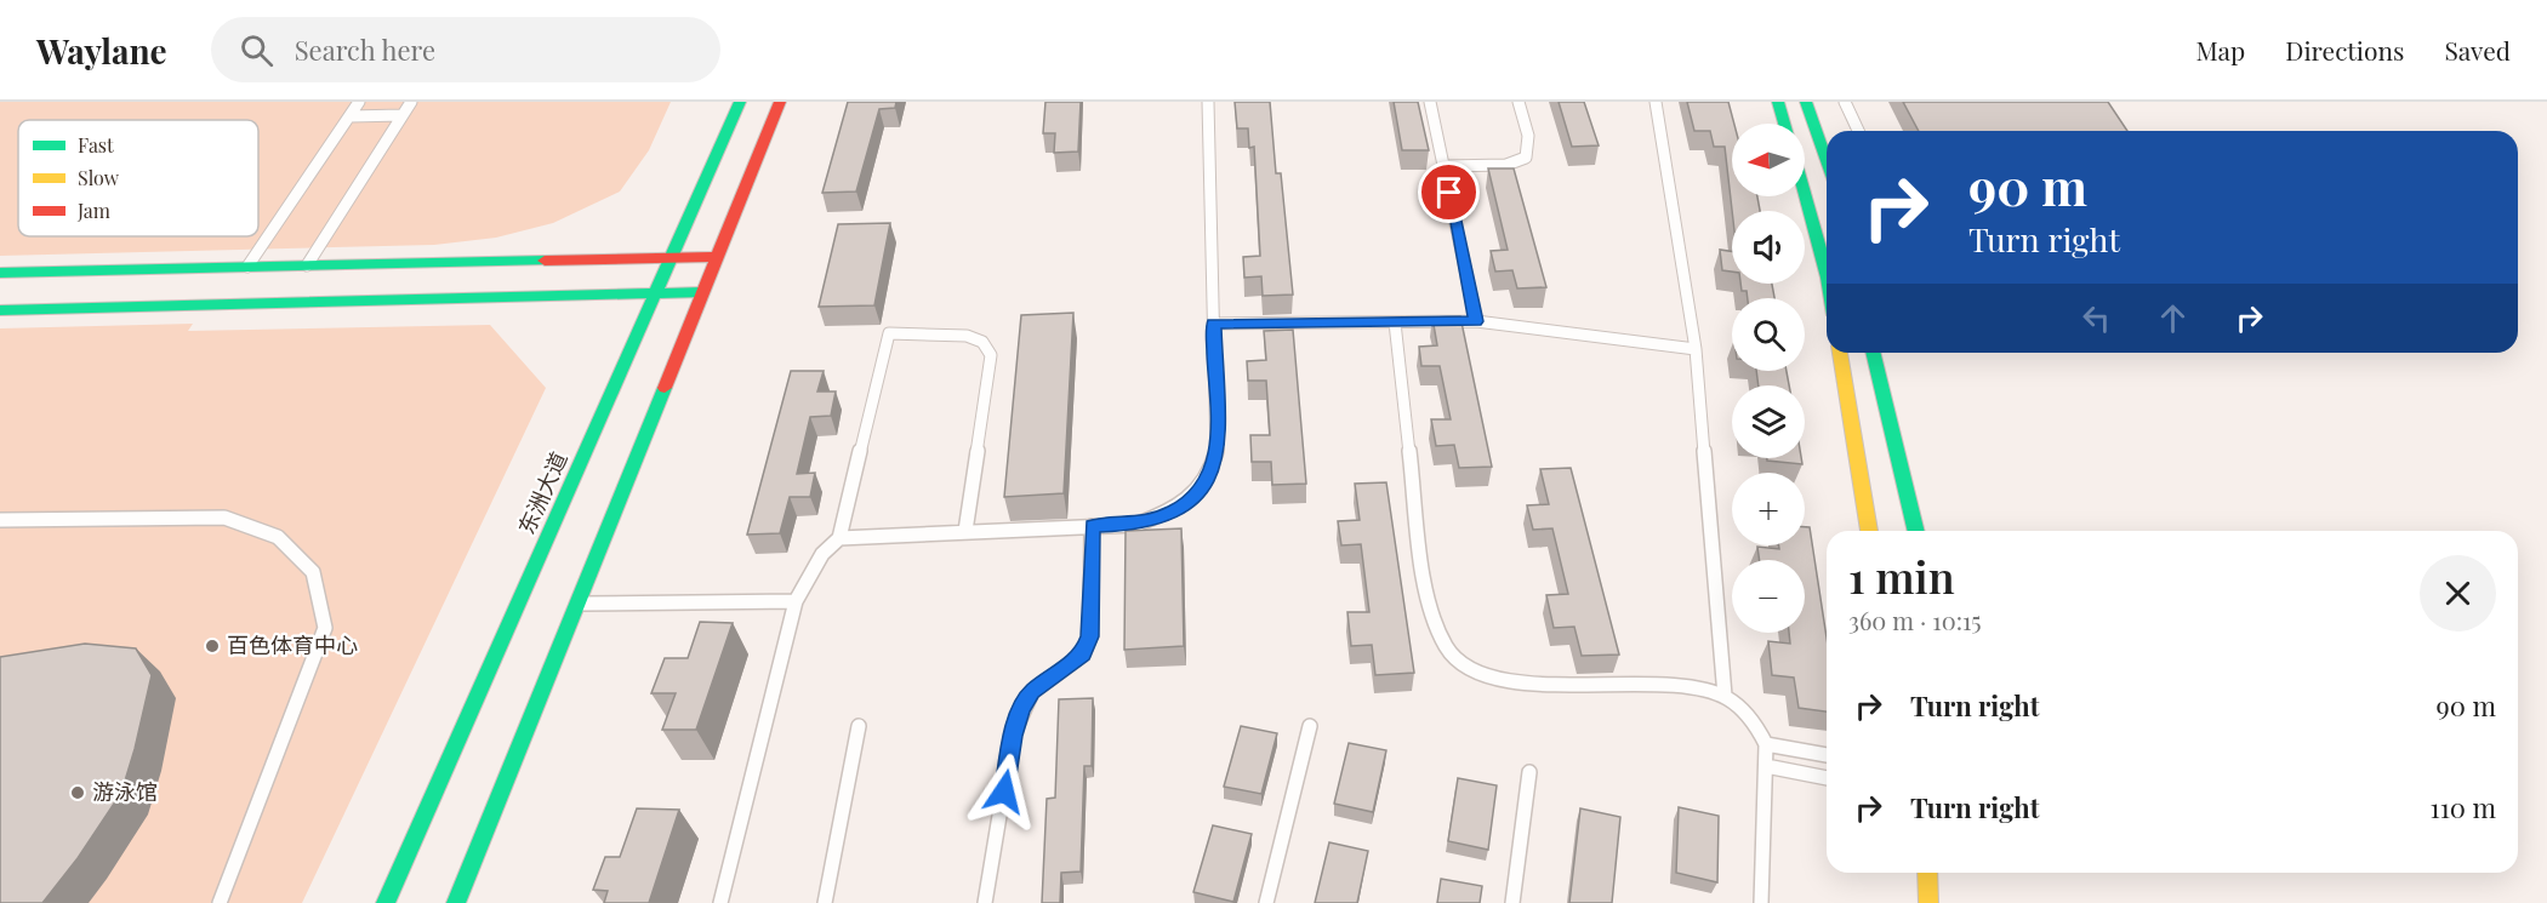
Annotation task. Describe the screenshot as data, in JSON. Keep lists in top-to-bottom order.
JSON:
{
  "streets": {
    "street": ["东洲大道"]
  },
  "places": ["百色体育中心", "游泳馆"],
  "legend": ["Fast", "Slow", "Jam"],
  "north": "left",
  "page": {
    "header": "Waylane",
    "search": "Search here",
    "nav": ["Map", "Directions", "Saved"],
    "map_buttons": ["+", "−"],
    "turn": ["90 m", "Turn right"],
    "heading": ["1 min", "360 m · 10:15"],
    "list": [
      {
        "name": "Turn right",
        "value": "90 m"
      },
      {
        "name": "Turn right",
        "value": "110 m"
      }
    ]
  }
}
